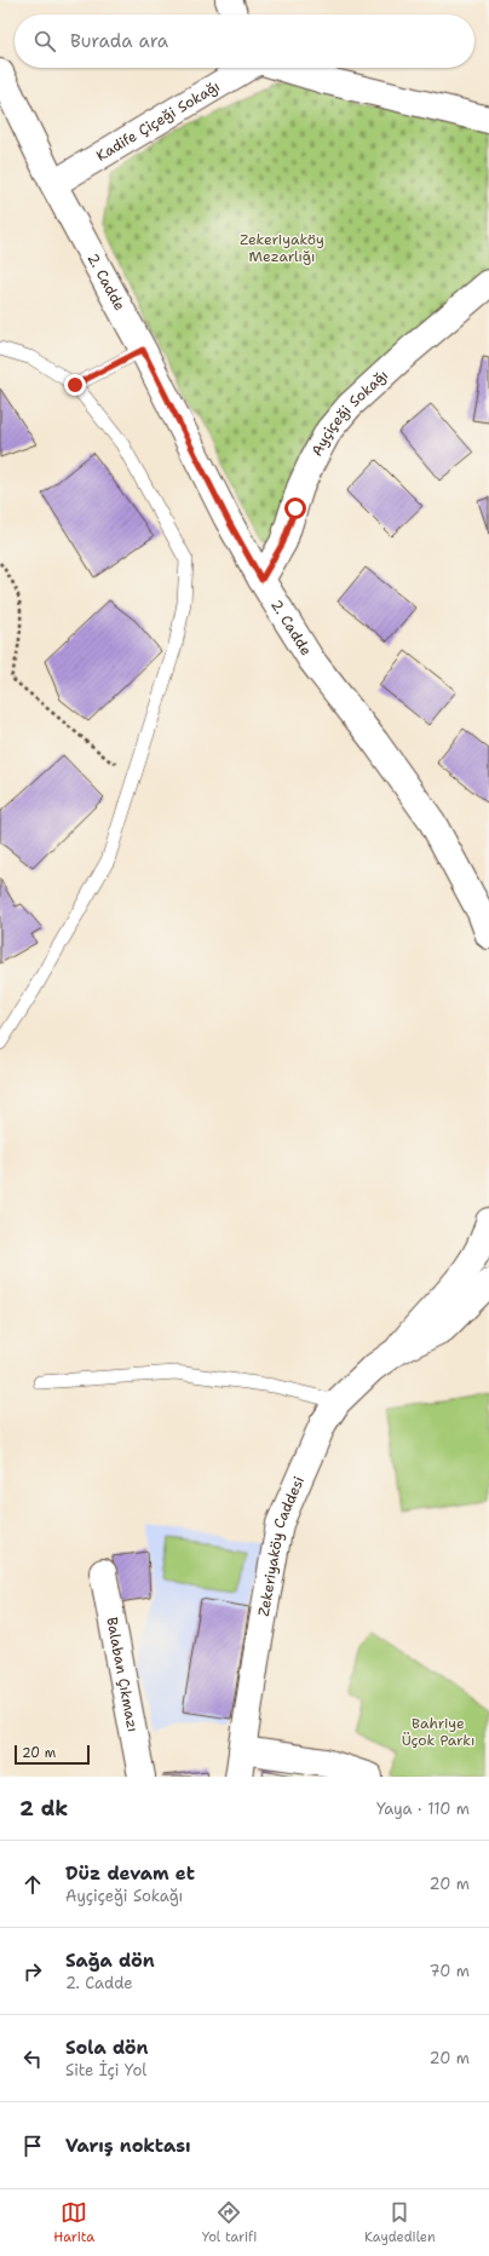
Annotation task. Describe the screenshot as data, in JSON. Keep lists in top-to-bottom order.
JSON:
{
  "streets": {
    "street": [
      "Kadife Çiçeği Sokağı",
      "2. Cadde",
      "Ayçiçeği Sokağı",
      "Zekeriyaköy Caddesi",
      "Balaban Çıkmazı"
    ]
  },
  "crossings": [
    ["Kadife Çiçeği Sokağı", "2. Cadde"],
    ["2. Cadde", "Ayçiçeği Sokağı"]
  ],
  "parks": ["Zekeriyaköy Mezarlığı", "Bahriye Üçok Parkı"],
  "scale_bar": "20 m",
  "page": {
    "search": "Burada ara",
    "scale": "20 m",
    "heading": ["2 dk", "Yaya · 110 m"],
    "list": [
      ["Düz devam et", "Ayçiçeği Sokağı", "20 m"],
      ["Sağa dön", "2. Cadde", "70 m"],
      ["Sola dön", "Site İçi Yol", "20 m"],
      "Varış noktası"
    ],
    "nav": ["Harita", "Yol tarifi", "Kaydedilen"]
  }
}
